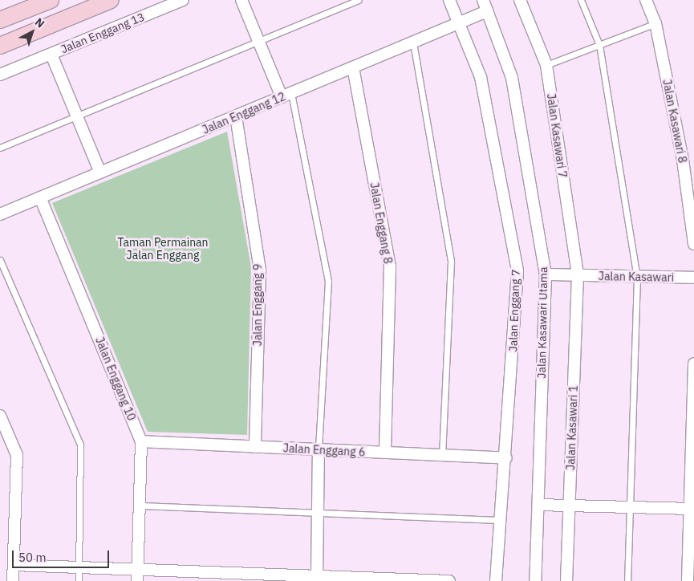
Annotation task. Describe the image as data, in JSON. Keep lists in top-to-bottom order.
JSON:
{
  "streets": {
    "street": [
      "Jalan Enggang 13",
      "Jalan Enggang 12",
      "Jalan Kasawari 8",
      "Jalan Kasawari 7",
      "Jalan Enggang 8",
      "Jalan Kasawari",
      "Jalan Enggang 9",
      "Jalan Enggang 7",
      "Jalan Kasawari Utama",
      "Jalan Enggang 10",
      "Jalan Kasawari 1",
      "Jalan Enggang 6"
    ]
  },
  "crossings": [
    ["Jalan Enggang 12", "Jalan Enggang 8"],
    ["Jalan Enggang 12", "Jalan Enggang 9"],
    ["Jalan Enggang 12", "Jalan Enggang 7"],
    ["Jalan Enggang 12", "Jalan Kasawari Utama"],
    ["Jalan Enggang 12", "Jalan Enggang 10"],
    ["Jalan Kasawari 7", "Jalan Kasawari"],
    ["Jalan Kasawari 7", "Jalan Kasawari 1"],
    ["Jalan Enggang 8", "Jalan Enggang 6"],
    ["Jalan Kasawari", "Jalan Kasawari Utama"],
    ["Jalan Kasawari", "Jalan Kasawari 1"],
    ["Jalan Enggang 9", "Jalan Enggang 6"],
    ["Jalan Enggang 7", "Jalan Enggang 6"],
    ["Jalan Enggang 10", "Jalan Enggang 6"]
  ],
  "parks": ["Taman Permainan Jalan Enggang"],
  "scale_bar": "50 m",
  "north": "top right"
}
